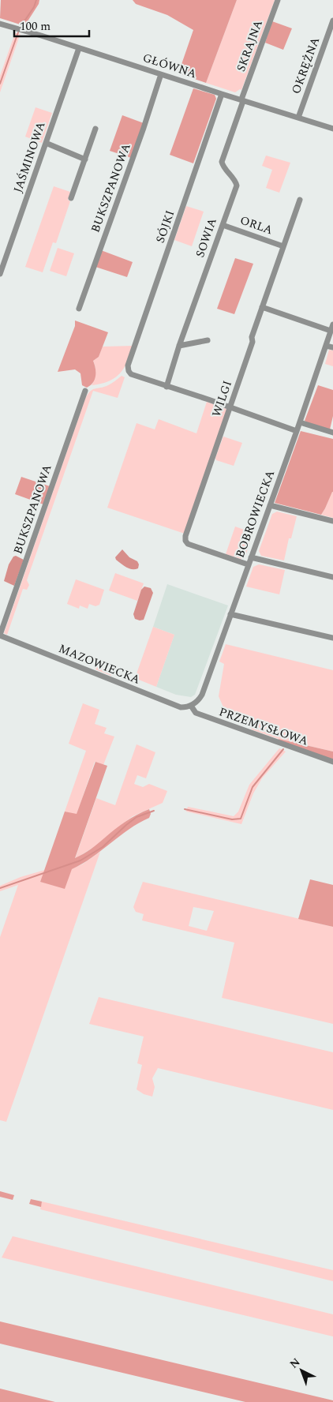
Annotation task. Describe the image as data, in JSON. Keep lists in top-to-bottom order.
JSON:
{
  "streets": {
    "street": [
      "SKRAJNA",
      "GŁÓWNA",
      "OKRĘŻNA",
      "JAŚMINOWA",
      "BUKSZPANOWA",
      "ORLA",
      "SÓJKI",
      "SOWIA",
      "WILGI",
      "BOBROWIECKA",
      "MAZOWIECKA",
      "PRZEMYSŁOWA"
    ]
  },
  "crossings": [
    ["SKRAJNA", "GŁÓWNA"],
    ["SKRAJNA", "SOWIA"],
    ["GŁÓWNA", "OKRĘŻNA"],
    ["GŁÓWNA", "JAŚMINOWA"],
    ["GŁÓWNA", "BUKSZPANOWA"],
    ["GŁÓWNA", "SÓJKI"],
    ["GŁÓWNA", "SOWIA"],
    ["BUKSZPANOWA", "MAZOWIECKA"],
    ["ORLA", "SOWIA"],
    ["ORLA", "WILGI"],
    ["SÓJKI", "SOWIA"],
    ["WILGI", "BOBROWIECKA"],
    ["BOBROWIECKA", "MAZOWIECKA"],
    ["BOBROWIECKA", "PRZEMYSŁOWA"],
    ["MAZOWIECKA", "PRZEMYSŁOWA"]
  ],
  "scale_bar": "100 m",
  "north": "top left"
}
